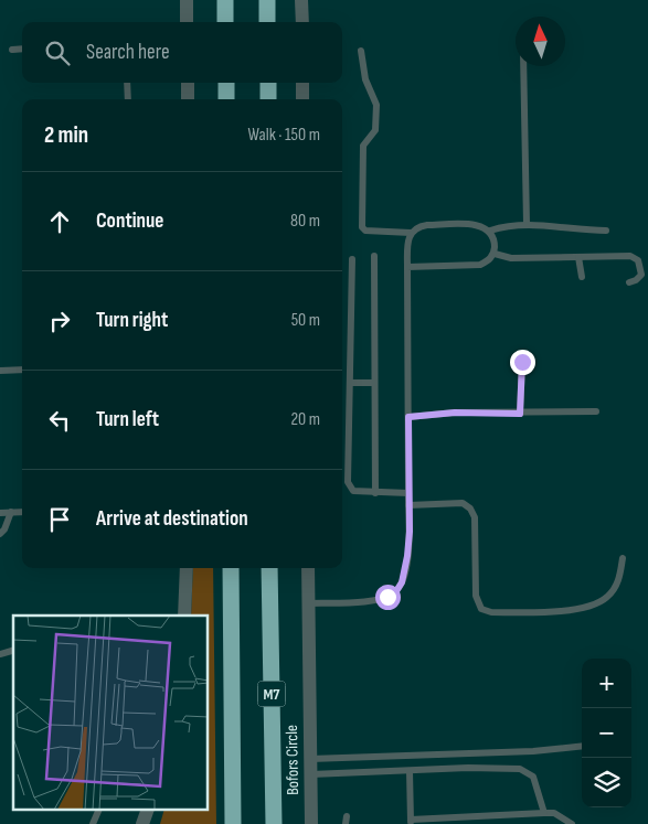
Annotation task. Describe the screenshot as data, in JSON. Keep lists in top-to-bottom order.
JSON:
{
  "streets": {
    "highway": ["M7"],
    "street": ["Bofors Circle"]
  },
  "north": "top",
  "page": {
    "search": "Search here",
    "heading": ["2 min", "Walk · 150 m"],
    "list": [
      ["Continue", "80 m"],
      ["Turn right", "50 m"],
      ["Turn left", "20 m"],
      "Arrive at destination"
    ],
    "map_buttons": ["+", "−"]
  }
}
